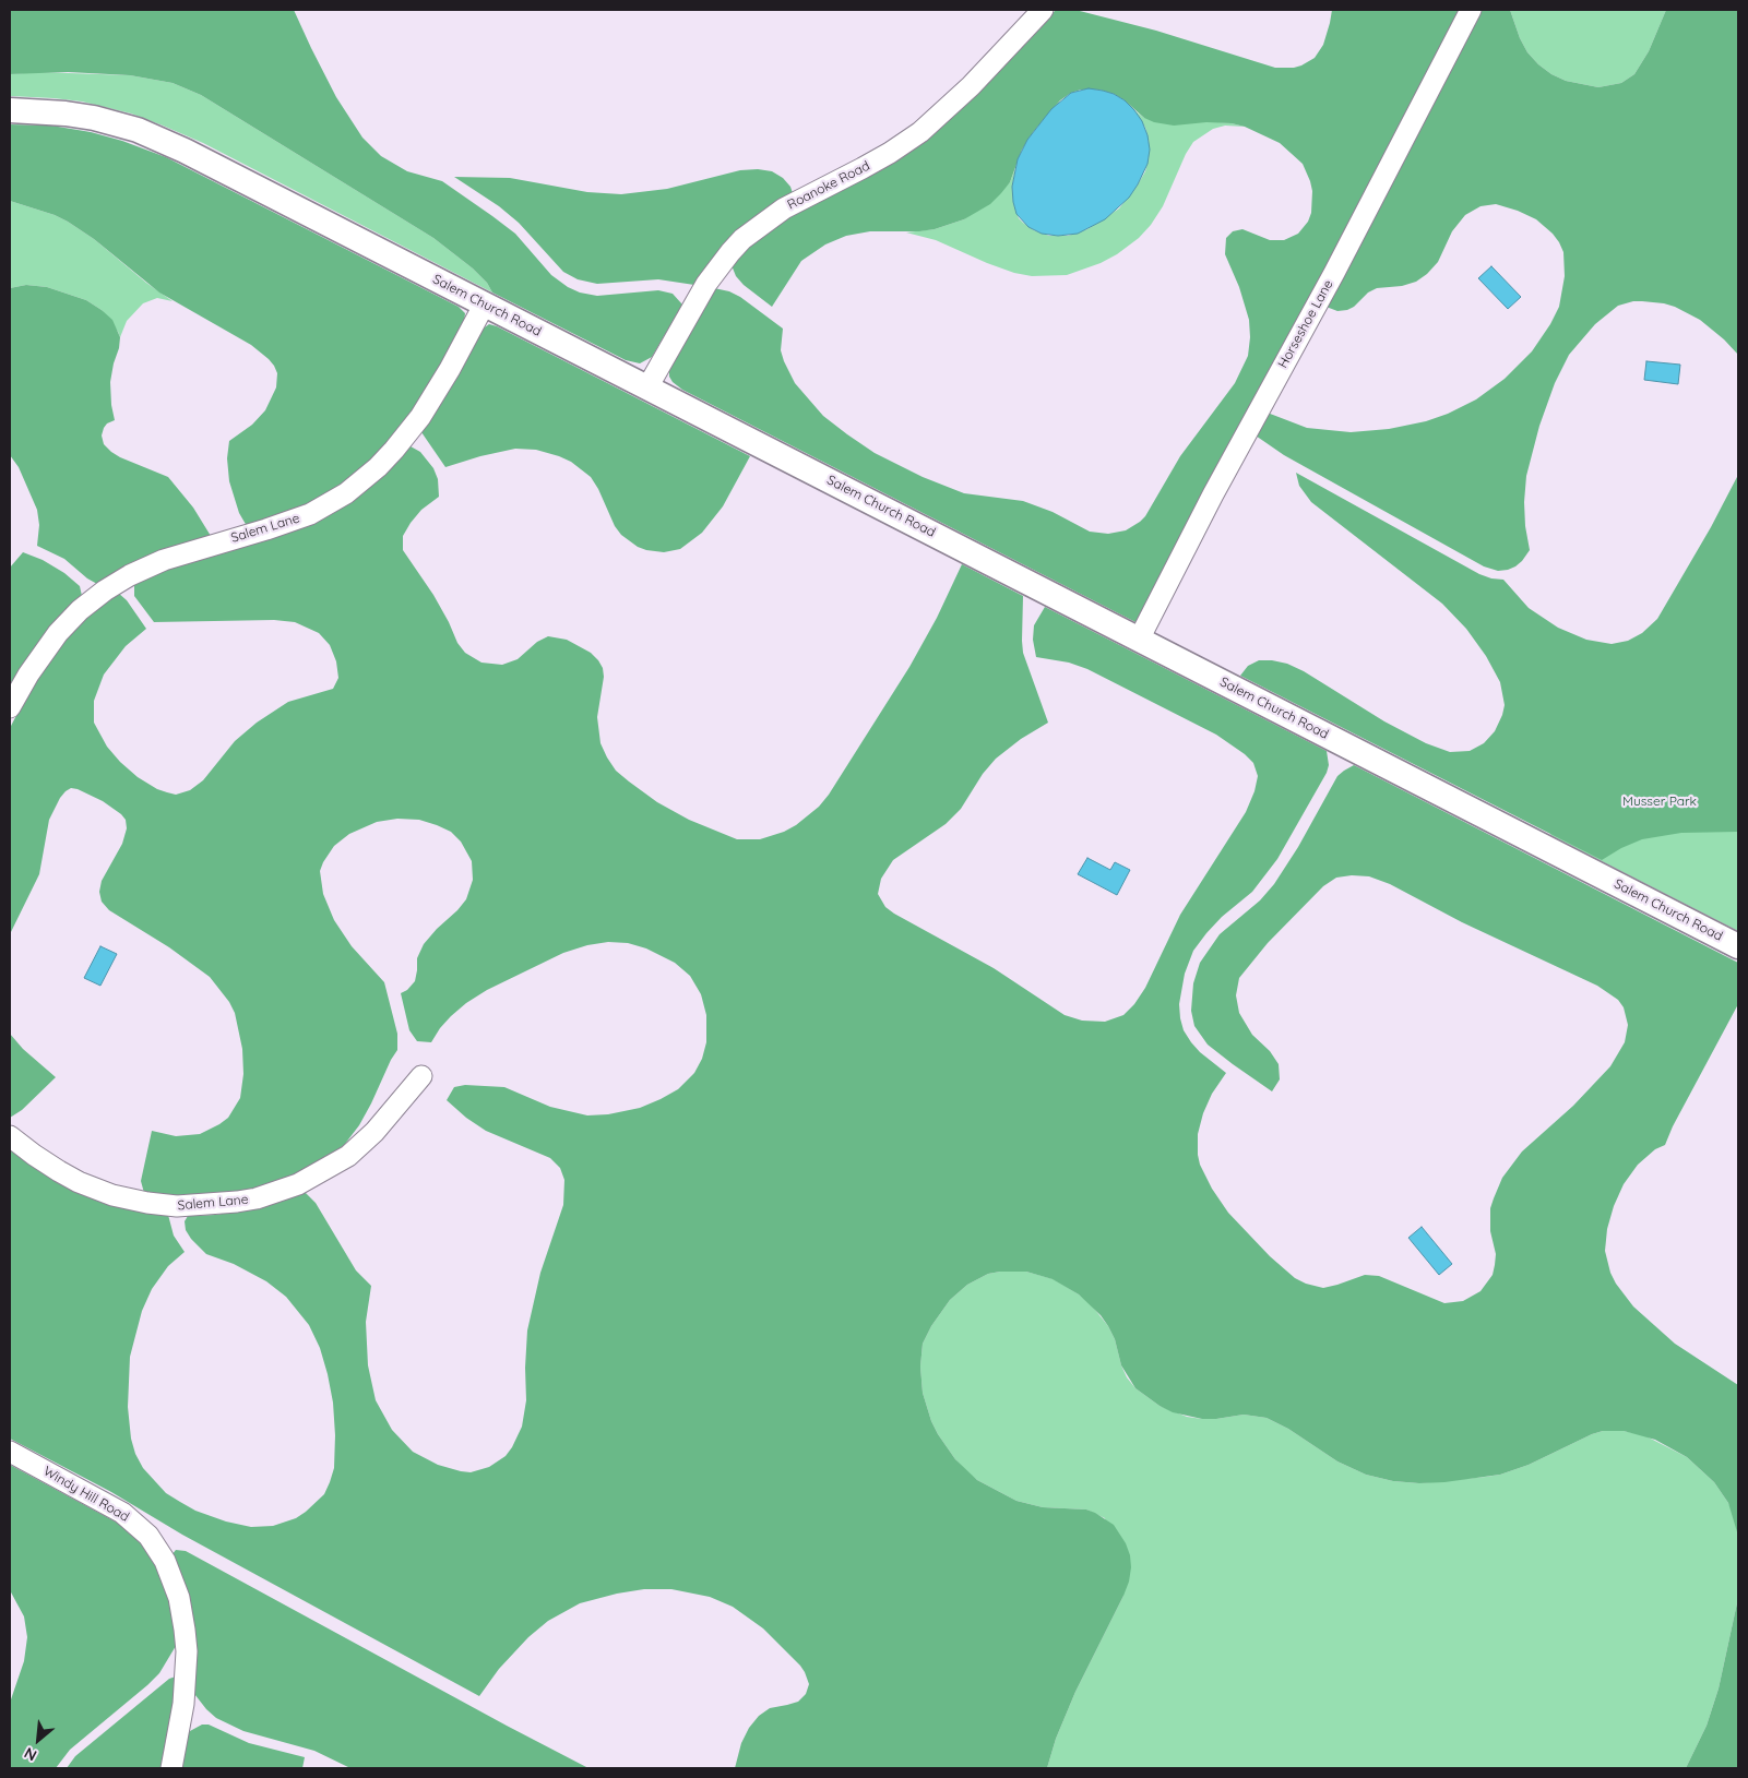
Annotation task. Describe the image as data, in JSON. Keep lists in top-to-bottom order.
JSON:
{
  "streets": {
    "street": [
      "Roanoke Road",
      "Salem Church Road",
      "Horseshoe Lane",
      "Salem Lane",
      "Windy Hill Road"
    ]
  },
  "crossings": [
    ["Roanoke Road", "Salem Church Road"],
    ["Salem Church Road", "Horseshoe Lane"],
    ["Salem Church Road", "Salem Lane"]
  ],
  "parks": ["Musser Park"],
  "north": "bottom left"
}
